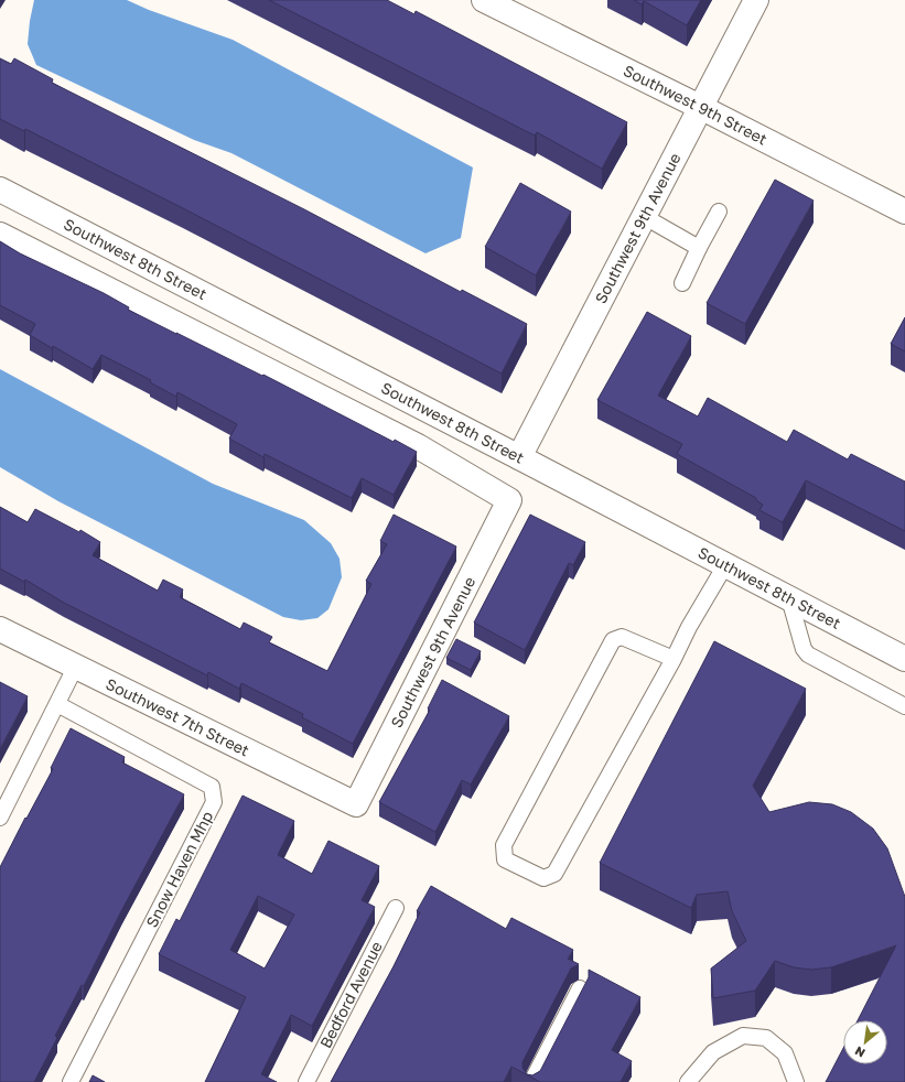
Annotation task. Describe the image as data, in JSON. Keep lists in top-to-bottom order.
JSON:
{
  "streets": {
    "street": [
      "Southwest 9th Street",
      "Southwest 9th Avenue",
      "Southwest 8th Street",
      "Southwest 7th Street"
    ],
    "lane": ["Snow Haven Mhp", "Bedford Avenue"]
  },
  "crossings": [
    ["Southwest 9th Street", "Southwest 9th Avenue"],
    ["Southwest 9th Avenue", "Southwest 8th Street"],
    ["Southwest 9th Avenue", "Southwest 7th Street"]
  ],
  "north": "bottom left"
}
